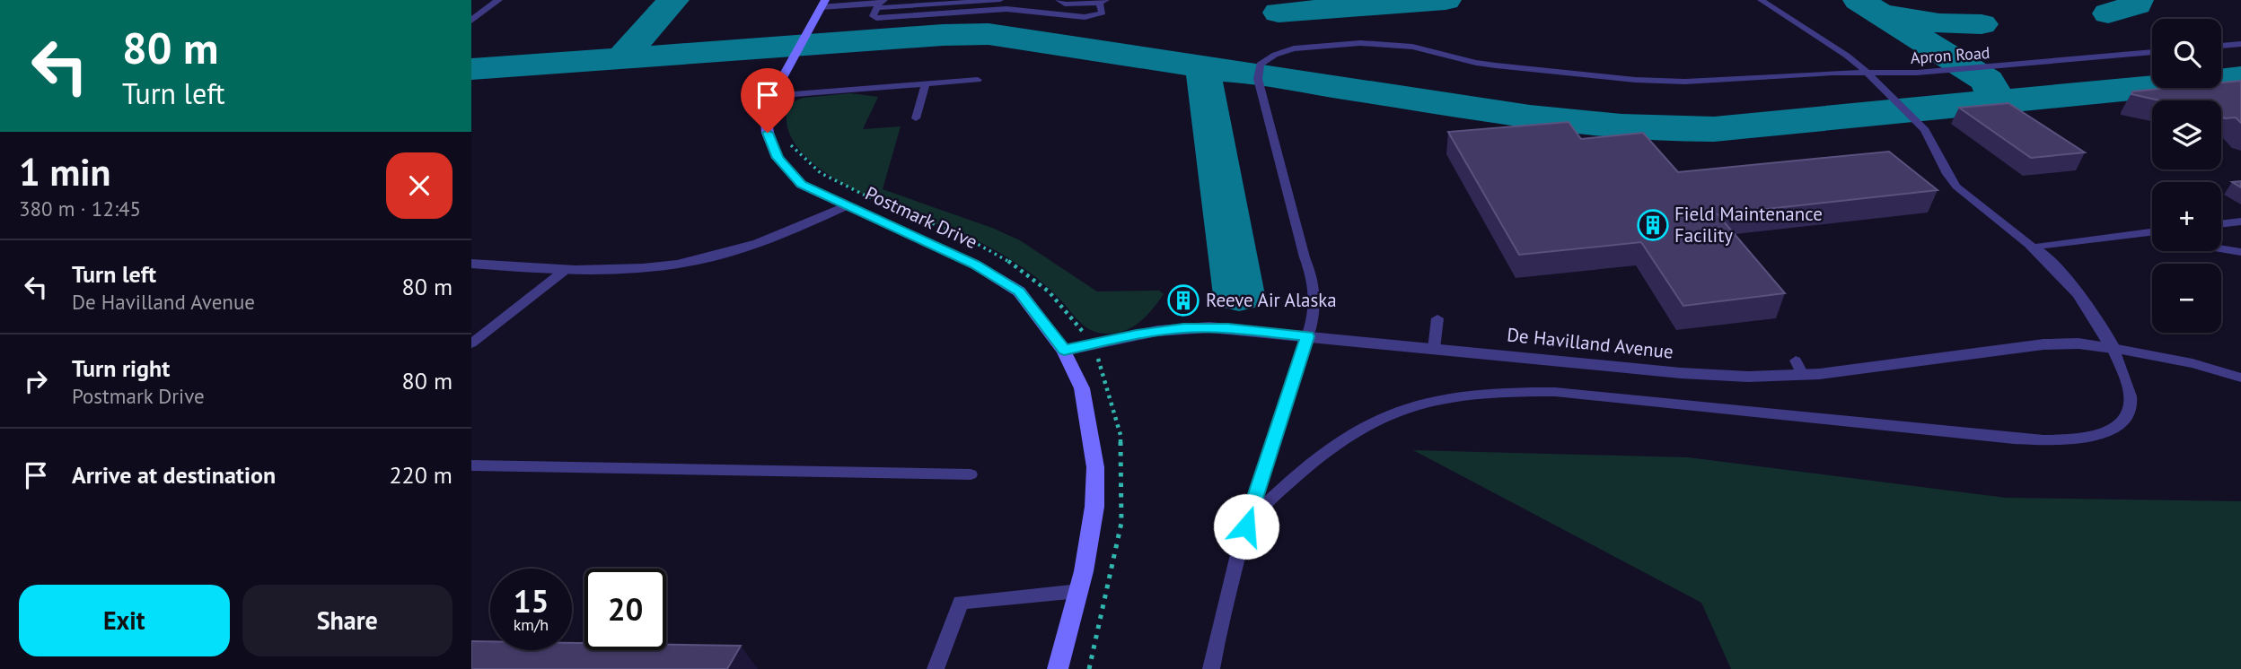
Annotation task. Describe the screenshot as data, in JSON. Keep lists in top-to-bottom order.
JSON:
{
  "streets": {
    "street": ["Postmark Drive", "De Havilland Avenue"],
    "lane": ["Apron Road"]
  },
  "crossings": [
    ["Apron Road", "De Havilland Avenue"],
    ["Postmark Drive", "De Havilland Avenue"]
  ],
  "places": {
    "building": ["Field Maintenance Facility", "Reeve Air Alaska"]
  },
  "page": {
    "turn": ["80 m", "Turn left"],
    "map_buttons": ["+", "−"],
    "heading": ["1 min", "380 m · 12:45"],
    "list": [
      {
        "name": "Turn left",
        "note": "De Havilland Avenue",
        "value": "80 m"
      },
      {
        "name": "Turn right",
        "note": "Postmark Drive",
        "value": "80 m"
      },
      {
        "name": "Arrive at destination",
        "value": "220 m"
      }
    ],
    "speed": "15 km/h",
    "limit": "20",
    "buttons": ["Exit", "Share"]
  }
}
